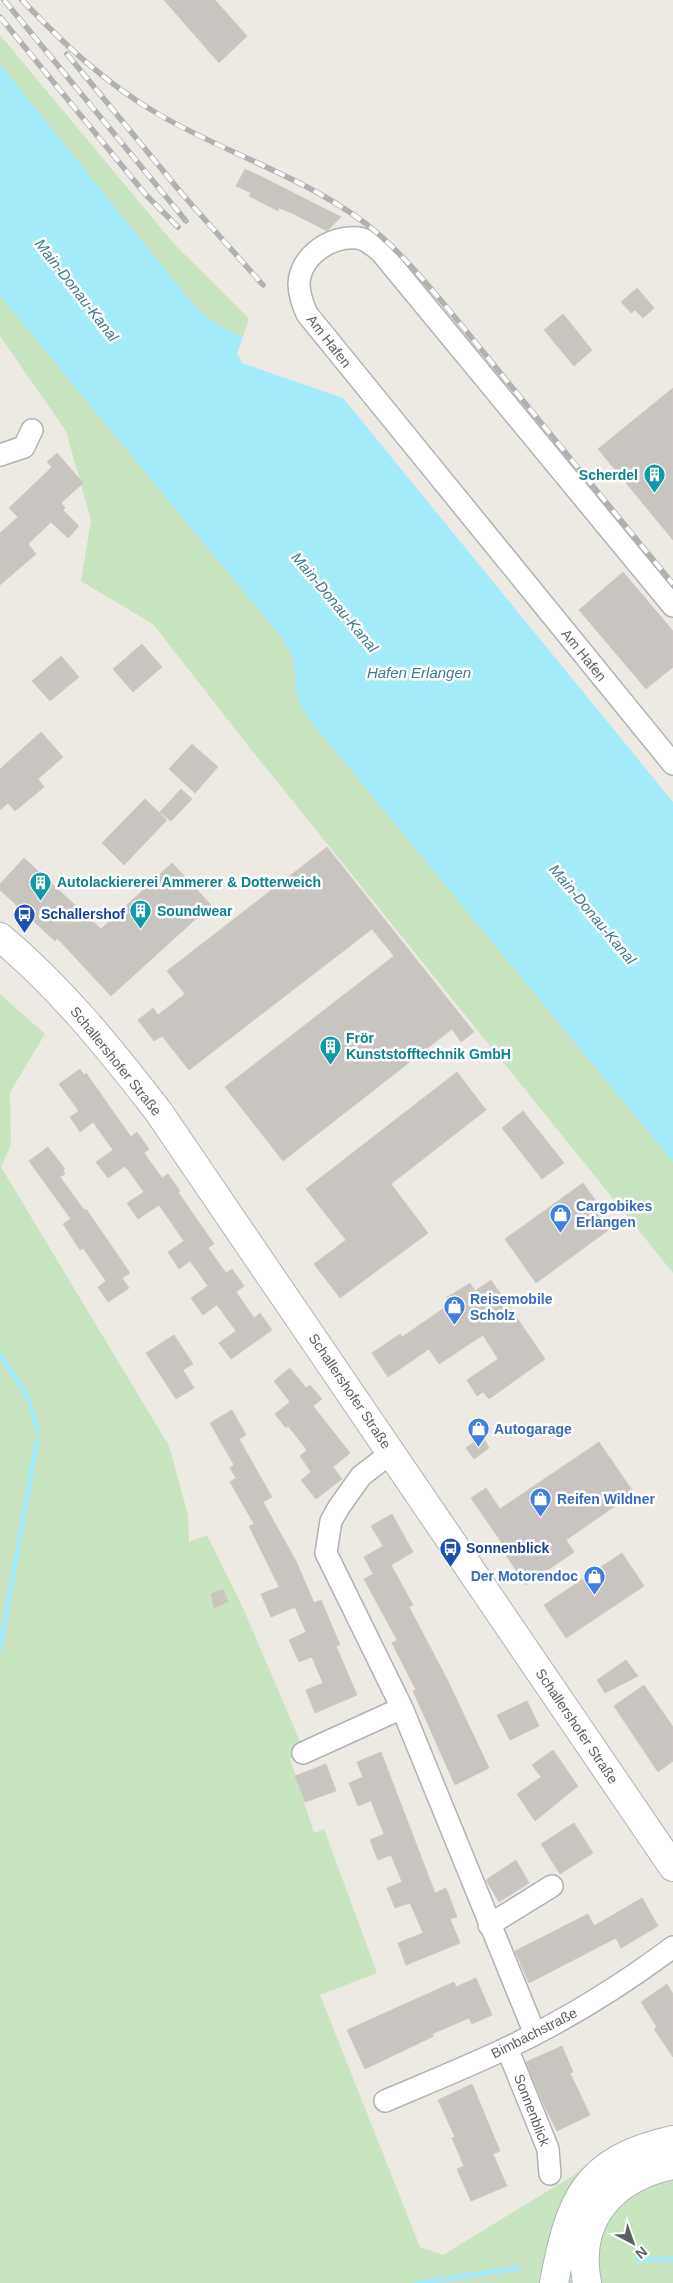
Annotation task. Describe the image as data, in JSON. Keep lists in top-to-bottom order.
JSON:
{
  "streets": {
    "street": [
      "Am Hafen",
      "Schallershofer Straße",
      "Bimbachstraße",
      "Sonnenblick"
    ]
  },
  "crossings": [
    ["Bimbachstraße", "Sonnenblick"]
  ],
  "water": ["Main-Donau-Kanal", "Hafen Erlangen"],
  "places": {
    "building": [
      "Scherdel",
      "Autolackiererei Ammerer & Dotterweich",
      "Soundwear",
      "Frör Kunststofftechnik GmbH"
    ],
    "bus stop": ["Schallershof", "Sonnenblick"],
    "shop": [
      "Cargobikes Erlangen",
      "Reisemobile Scholz",
      "Autogarage",
      "Reifen Wildner",
      "Der Motorendoc"
    ]
  },
  "north": "bottom right"
}
